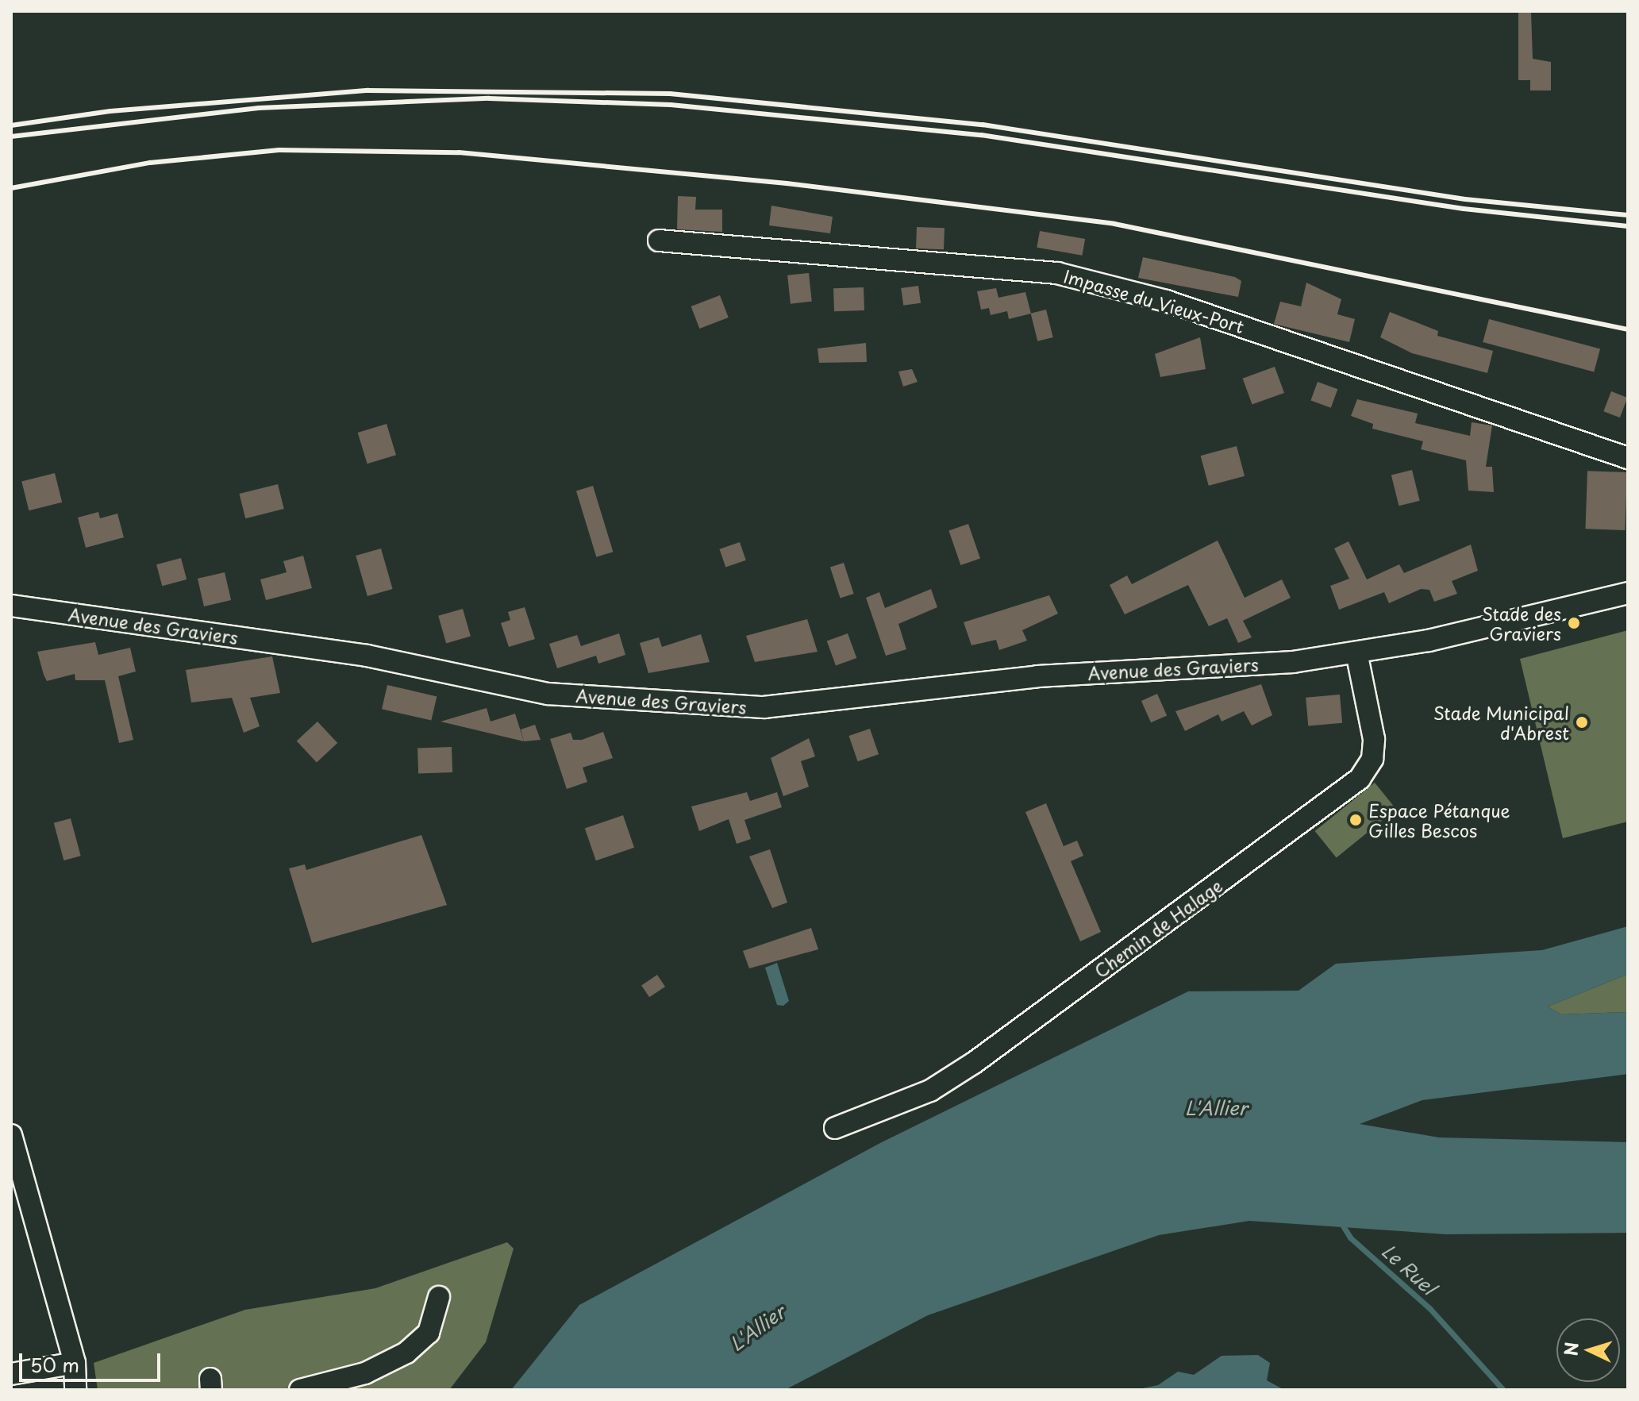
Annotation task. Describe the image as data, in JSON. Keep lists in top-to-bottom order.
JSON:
{
  "streets": {
    "street": ["Impasse du Vieux-Port", "Avenue des Graviers", "Chemin de Halage"]
  },
  "crossings": [
    ["Avenue des Graviers", "Chemin de Halage"]
  ],
  "water": ["L'Allier", "Le Ruel"],
  "places": ["Stade des Graviers", "Stade Municipal d'Abrest", "Espace Pétanque Gilles Bescos"],
  "scale_bar": "50 m",
  "north": "left"
}
